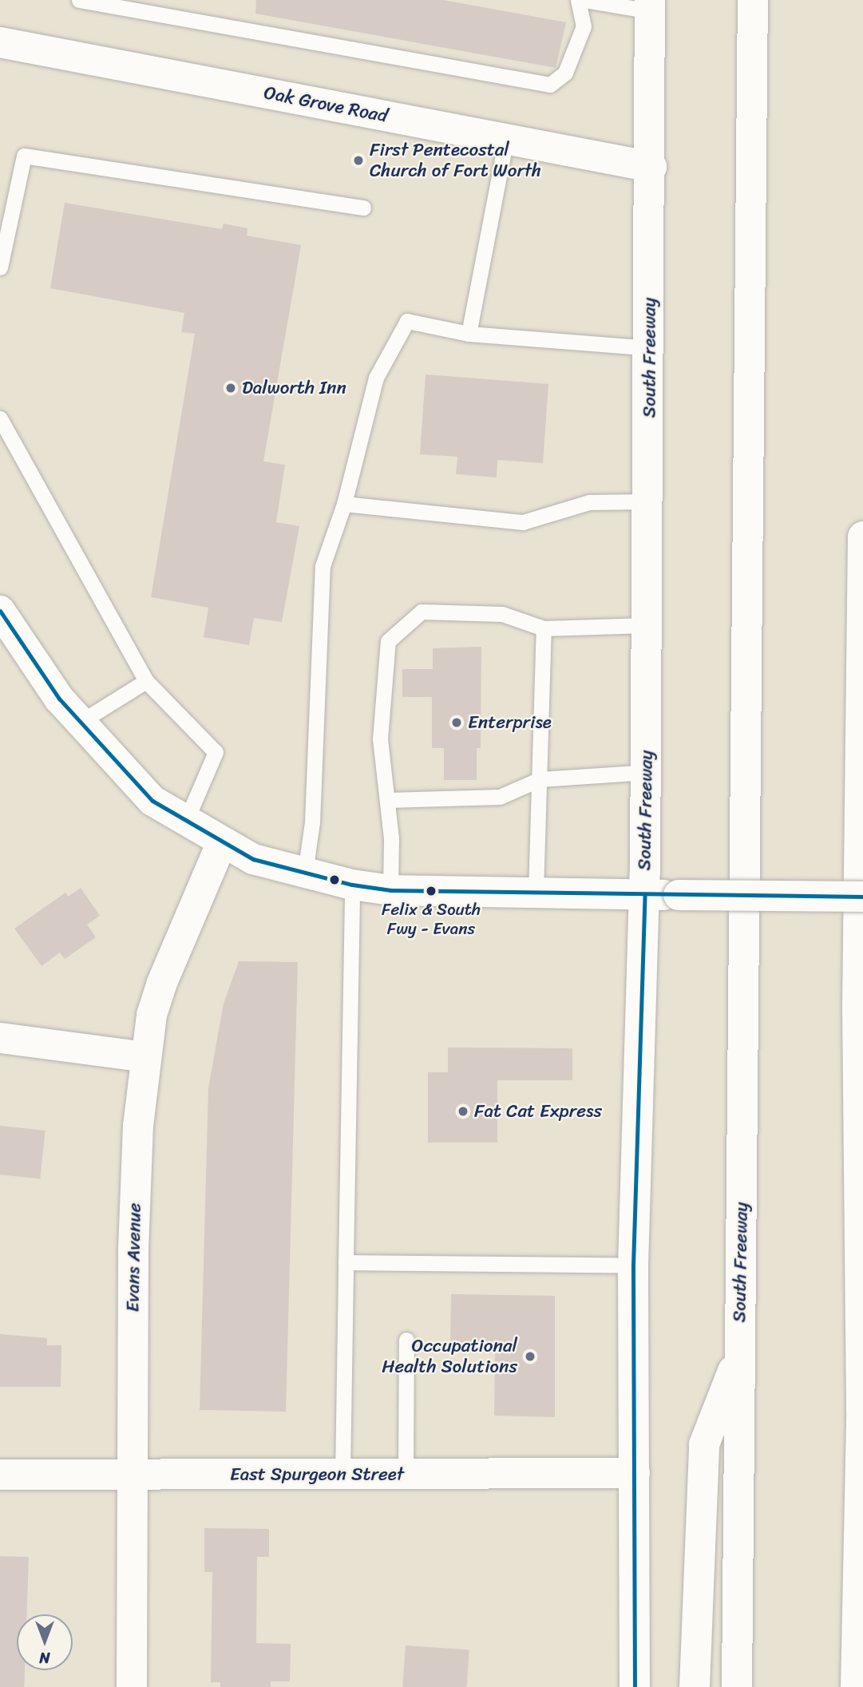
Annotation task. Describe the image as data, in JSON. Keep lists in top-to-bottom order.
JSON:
{
  "streets": {
    "main road": [
      "Oak Grove Road",
      "South Freeway",
      "Evans Avenue",
      "East Spurgeon Street"
    ]
  },
  "crossings": [
    ["Oak Grove Road", "South Freeway"],
    ["South Freeway", "East Spurgeon Street"],
    ["Evans Avenue", "East Spurgeon Street"]
  ],
  "places": [
    "First Pentecostal Church of Fort Worth",
    "Dalworth Inn",
    "Enterprise",
    "Felix & South Fwy - Evans",
    "Fat Cat Express",
    "Occupational Health Solutions"
  ],
  "north": "bottom"
}
